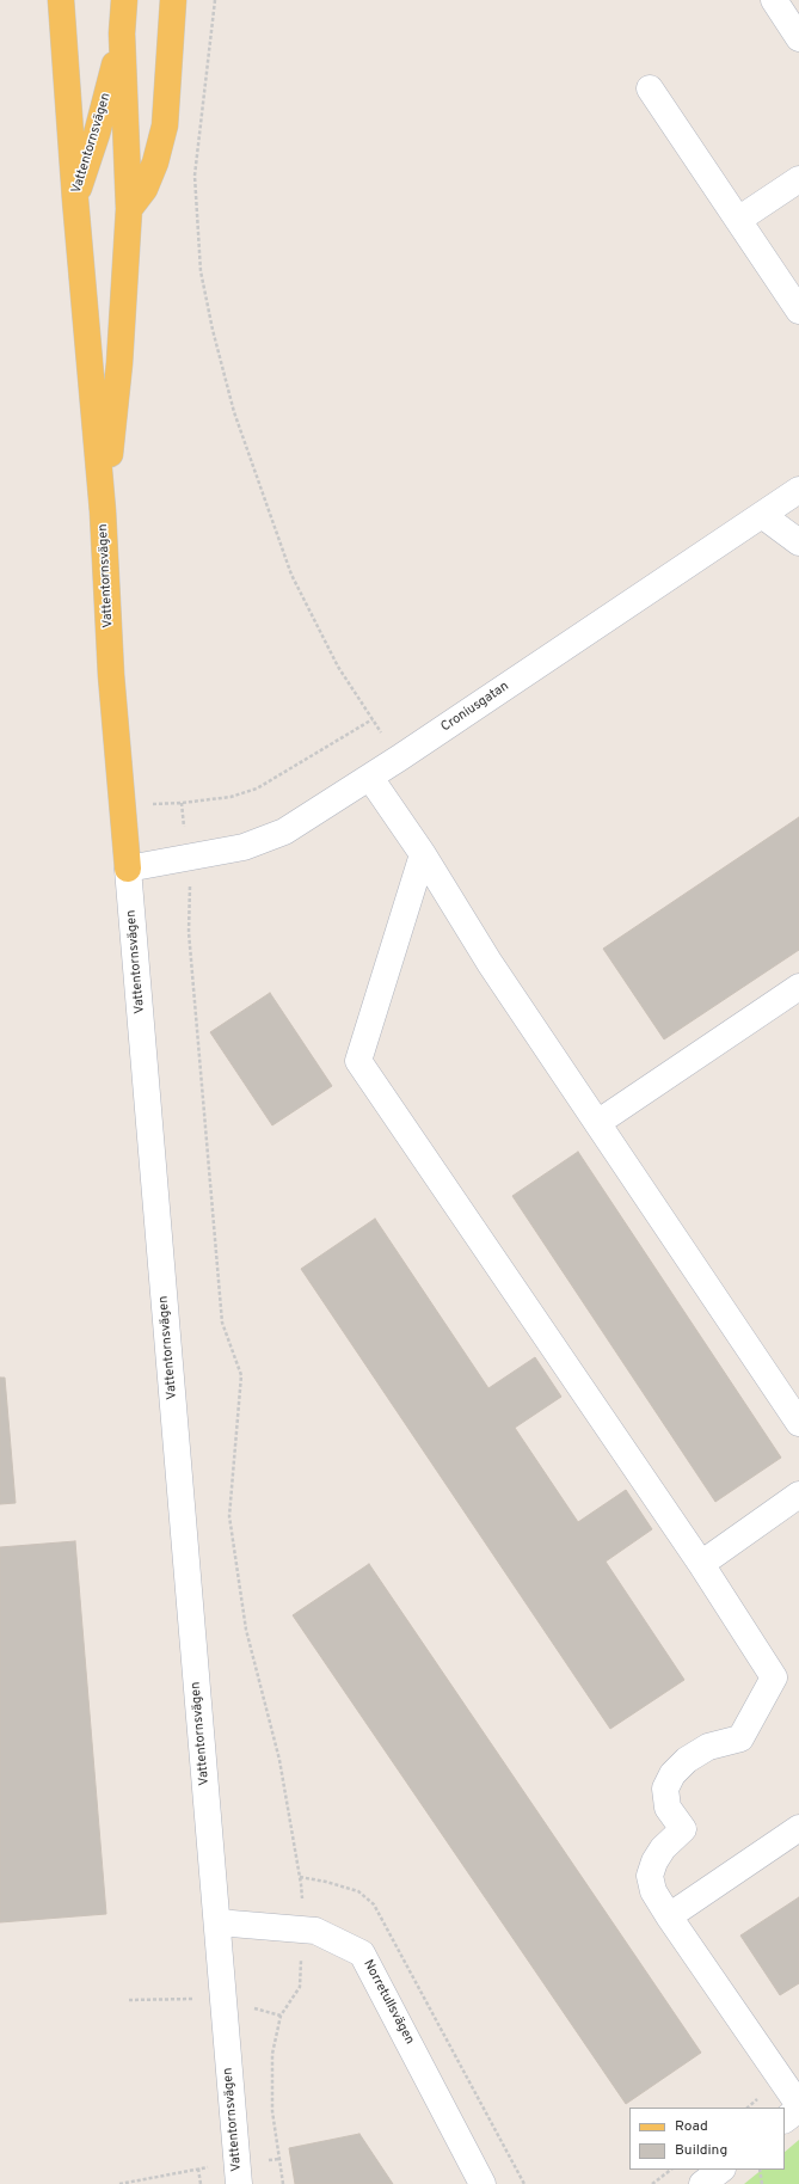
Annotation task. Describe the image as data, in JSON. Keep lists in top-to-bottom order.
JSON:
{
  "streets": {
    "main road": ["Vattentornsvägen"],
    "street": ["Croniusgatan", "Norretullsvägen"]
  },
  "crossings": [
    ["Vattentornsvägen", "Croniusgatan"],
    ["Vattentornsvägen", "Norretullsvägen"]
  ],
  "legend": ["Road", "Building"]
}
